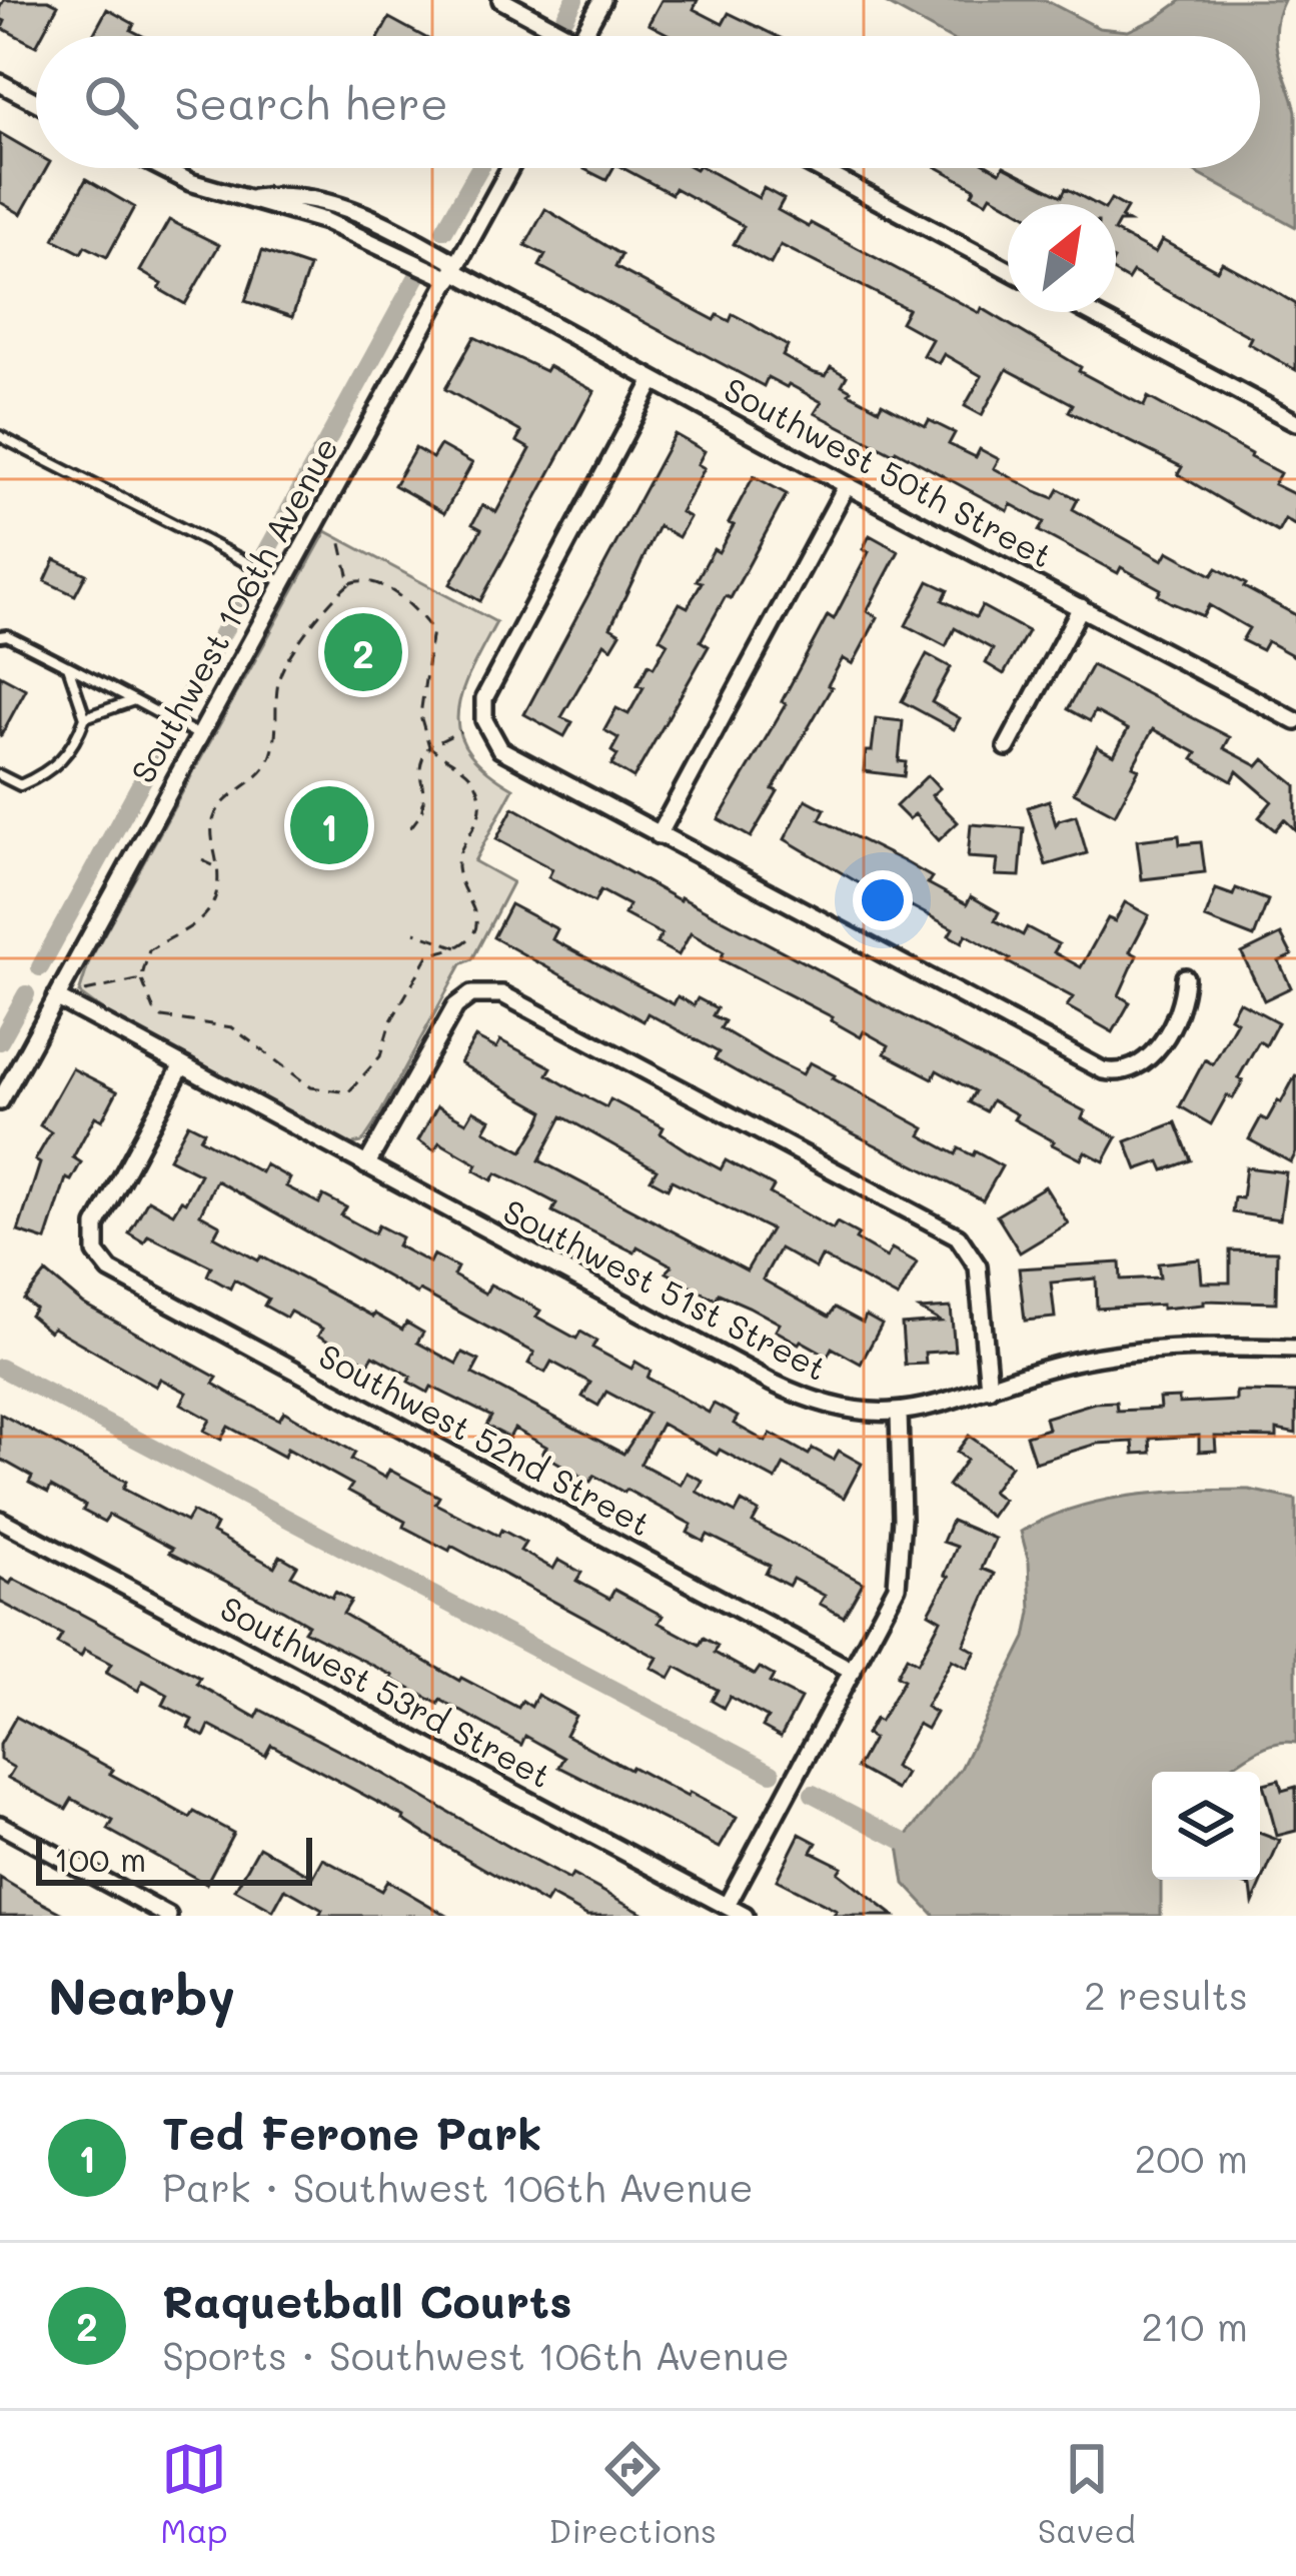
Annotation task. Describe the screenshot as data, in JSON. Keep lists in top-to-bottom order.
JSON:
{
  "streets": {
    "street": [
      "Southwest 50th Street",
      "Southwest 106th Avenue",
      "Southwest 51st Street",
      "Southwest 52nd Street",
      "Southwest 53rd Street"
    ]
  },
  "crossings": [
    ["Southwest 50th Street", "Southwest 106th Avenue"],
    ["Southwest 106th Avenue", "Southwest 51st Street"],
    ["Southwest 51st Street", "Southwest 52nd Street"]
  ],
  "scale_bar": "100 m",
  "north": "top right",
  "page": {
    "search": "Search here",
    "pins": ["2", "1"],
    "scale": "100 m",
    "heading": ["Nearby", "2 results"],
    "list": [
      {
        "mark": "1",
        "name": "Ted Ferone Park",
        "note": "Park · Southwest 106th Avenue",
        "value": "200 m"
      },
      {
        "mark": "2",
        "name": "Raquetball Courts",
        "note": "Sports · Southwest 106th Avenue",
        "value": "210 m"
      }
    ],
    "nav": ["Map", "Directions", "Saved"]
  }
}
